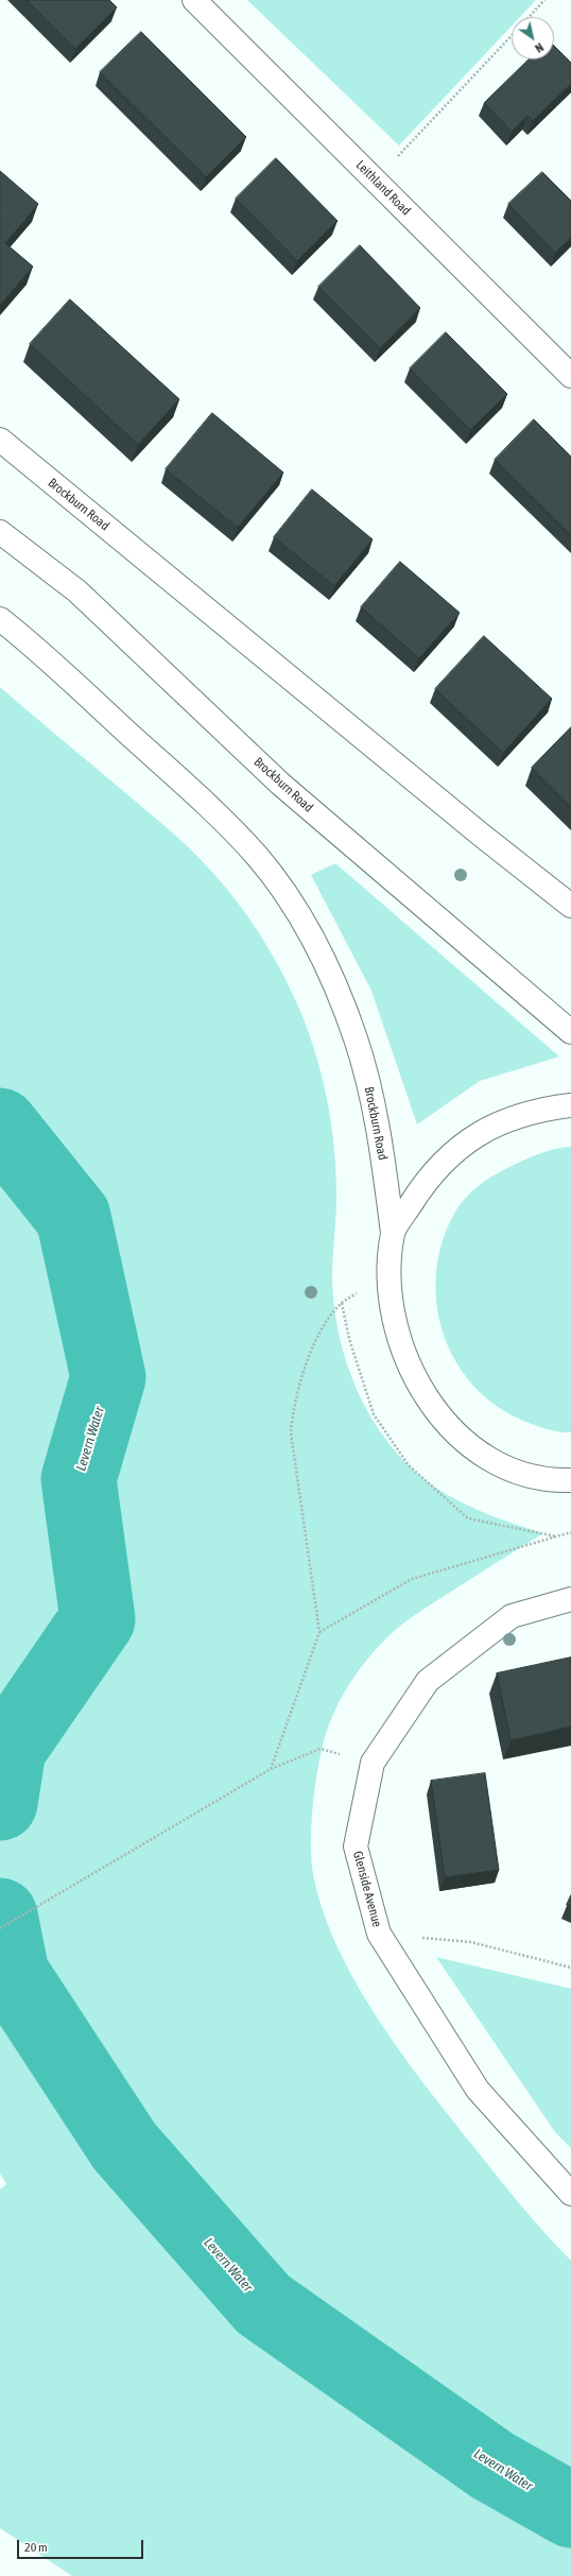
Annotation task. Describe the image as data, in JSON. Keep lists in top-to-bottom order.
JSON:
{
  "streets": {
    "street": ["Leithland Road", "Brockburn Road", "Glenside Avenue"]
  },
  "water": ["Levern Water"],
  "scale_bar": "20 m",
  "north": "bottom right"
}
